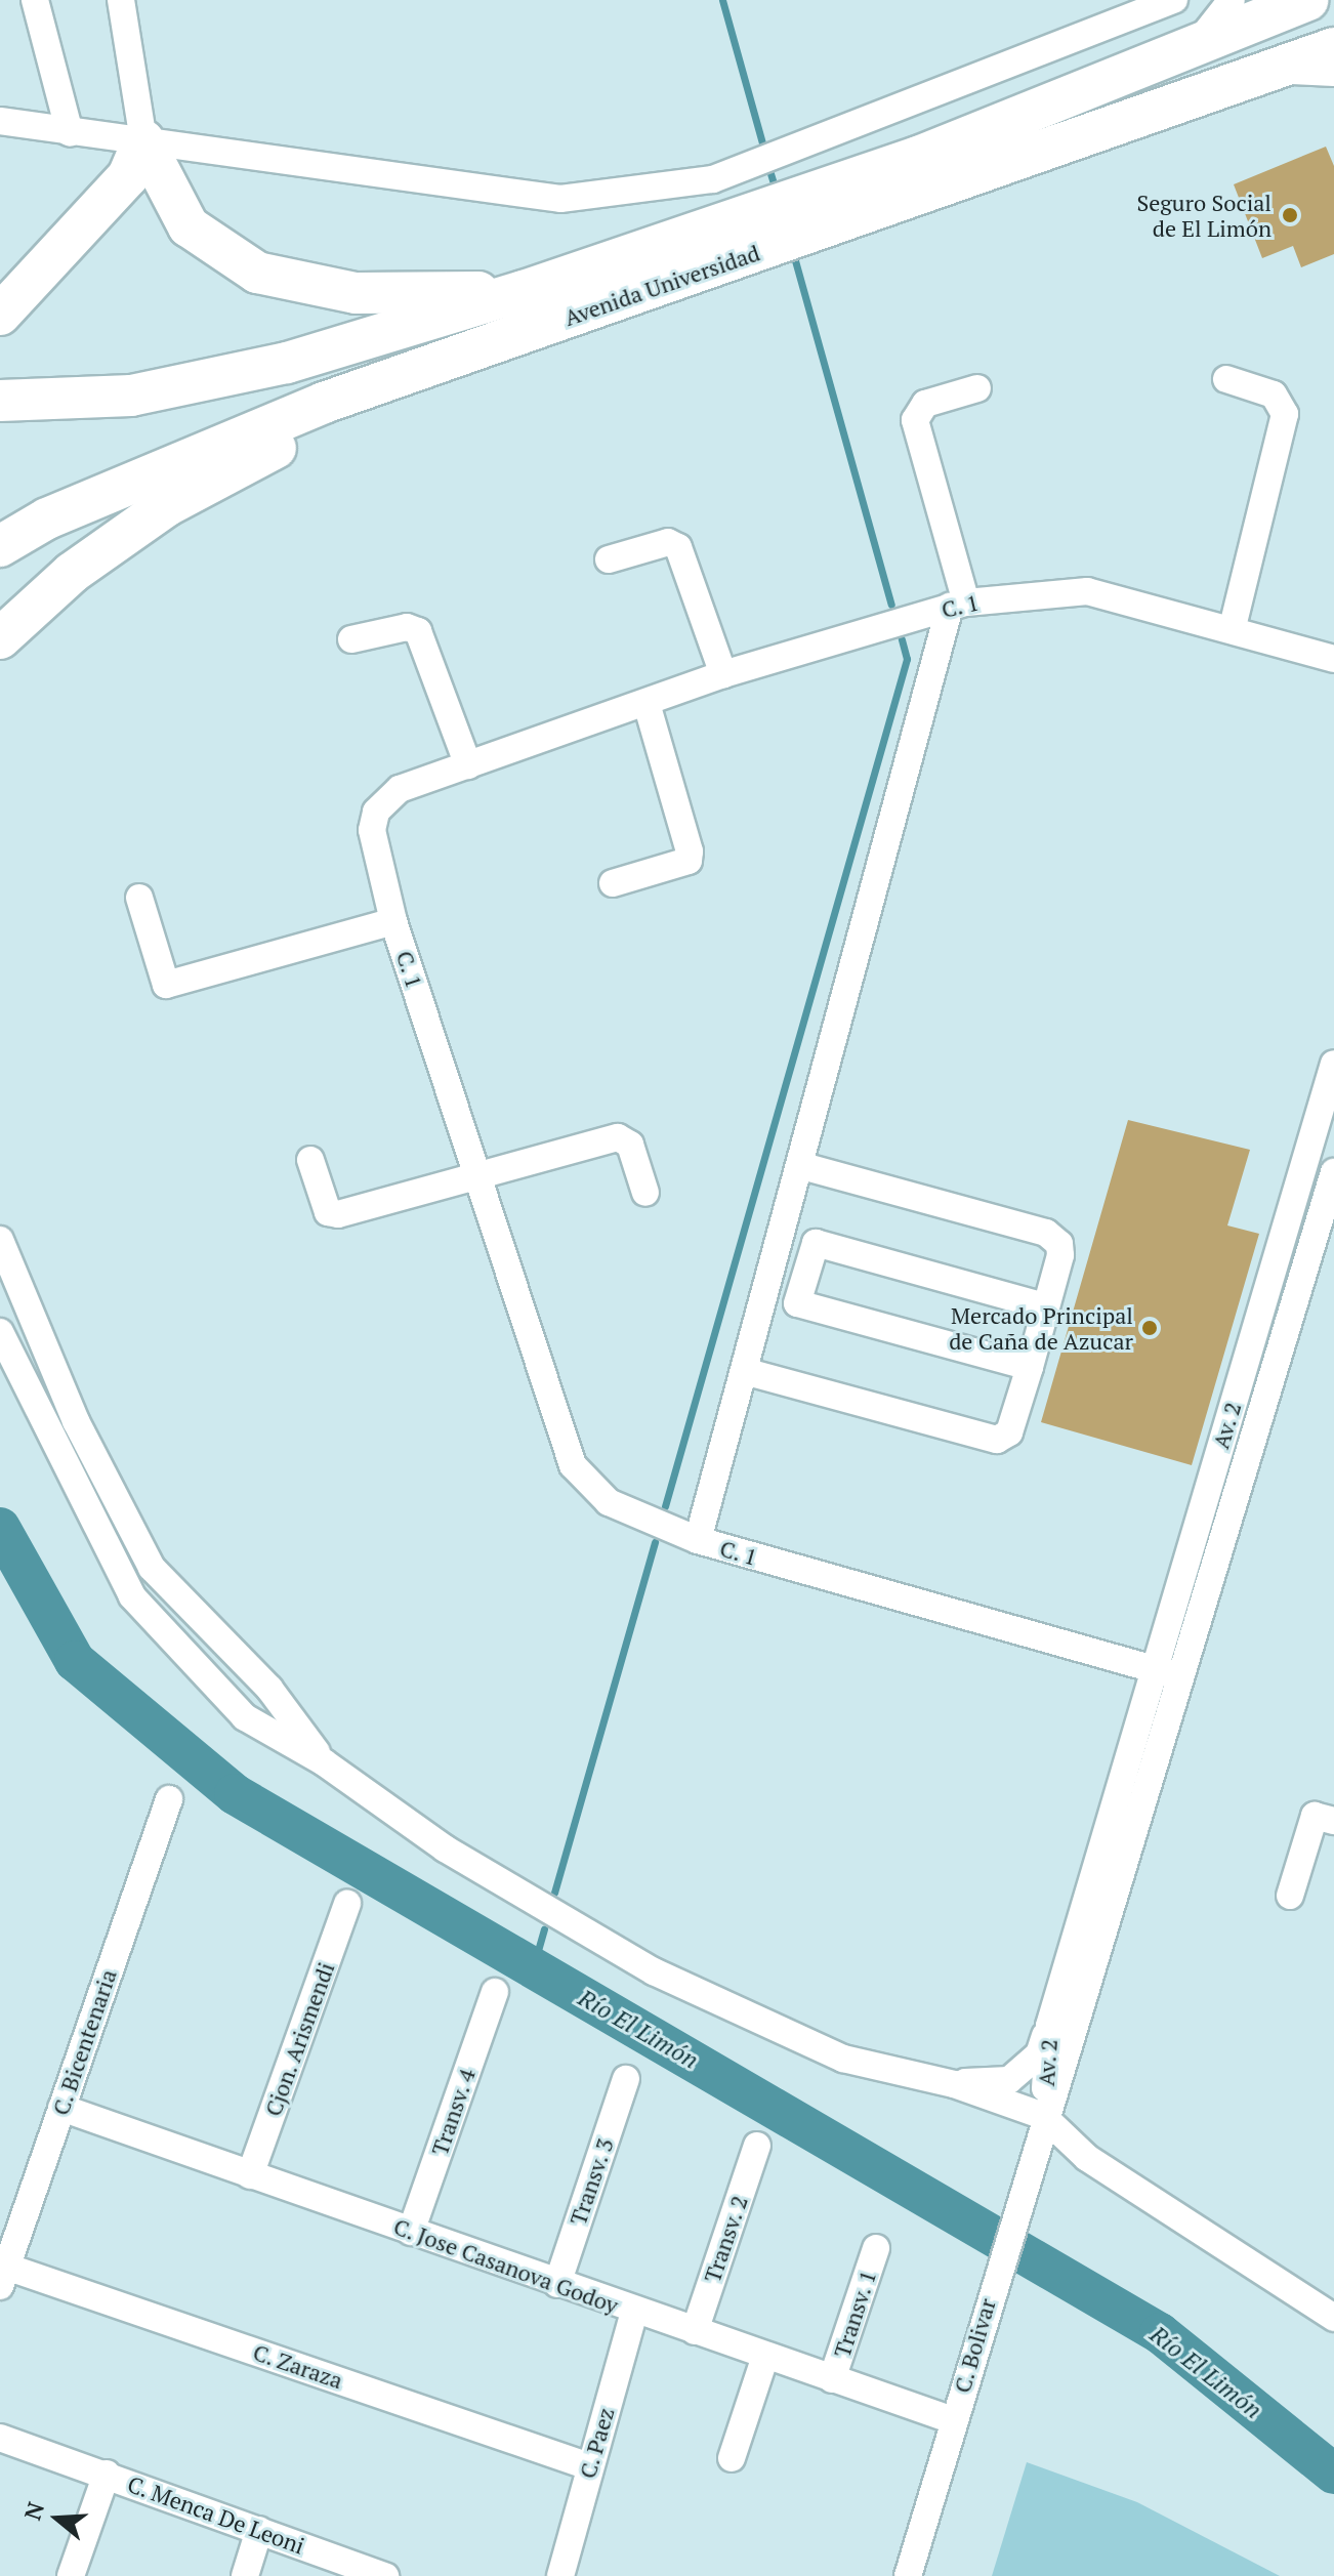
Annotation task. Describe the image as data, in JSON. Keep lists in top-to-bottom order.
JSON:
{
  "streets": {
    "main road": ["Avenida Universidad"],
    "street": [
      "C. 1",
      "Av. 2",
      "Cjon. Arismendi",
      "C. Bicentenaria",
      "Transv. 4",
      "Transv. 3",
      "Transv. 2",
      "C. Jose Casanova Godoy",
      "Transv. 1",
      "C. Bolivar",
      "C. Zaraza",
      "C. Paez",
      "C. Menca De Leoni"
    ]
  },
  "crossings": [
    ["C. 1", "Av. 2"],
    ["Av. 2", "C. Bolivar"],
    ["Cjon. Arismendi", "C. Jose Casanova Godoy"],
    ["C. Bicentenaria", "C. Jose Casanova Godoy"],
    ["C. Bicentenaria", "C. Zaraza"],
    ["Transv. 4", "C. Jose Casanova Godoy"],
    ["Transv. 3", "C. Jose Casanova Godoy"],
    ["Transv. 2", "C. Jose Casanova Godoy"],
    ["C. Jose Casanova Godoy", "Transv. 1"],
    ["C. Jose Casanova Godoy", "C. Bolivar"],
    ["C. Jose Casanova Godoy", "C. Paez"],
    ["C. Zaraza", "C. Paez"]
  ],
  "water": ["Río El Limón"],
  "places": ["Seguro Social de El Limón", "Mercado Principal de Caña de Azucar"],
  "north": "left"
}
